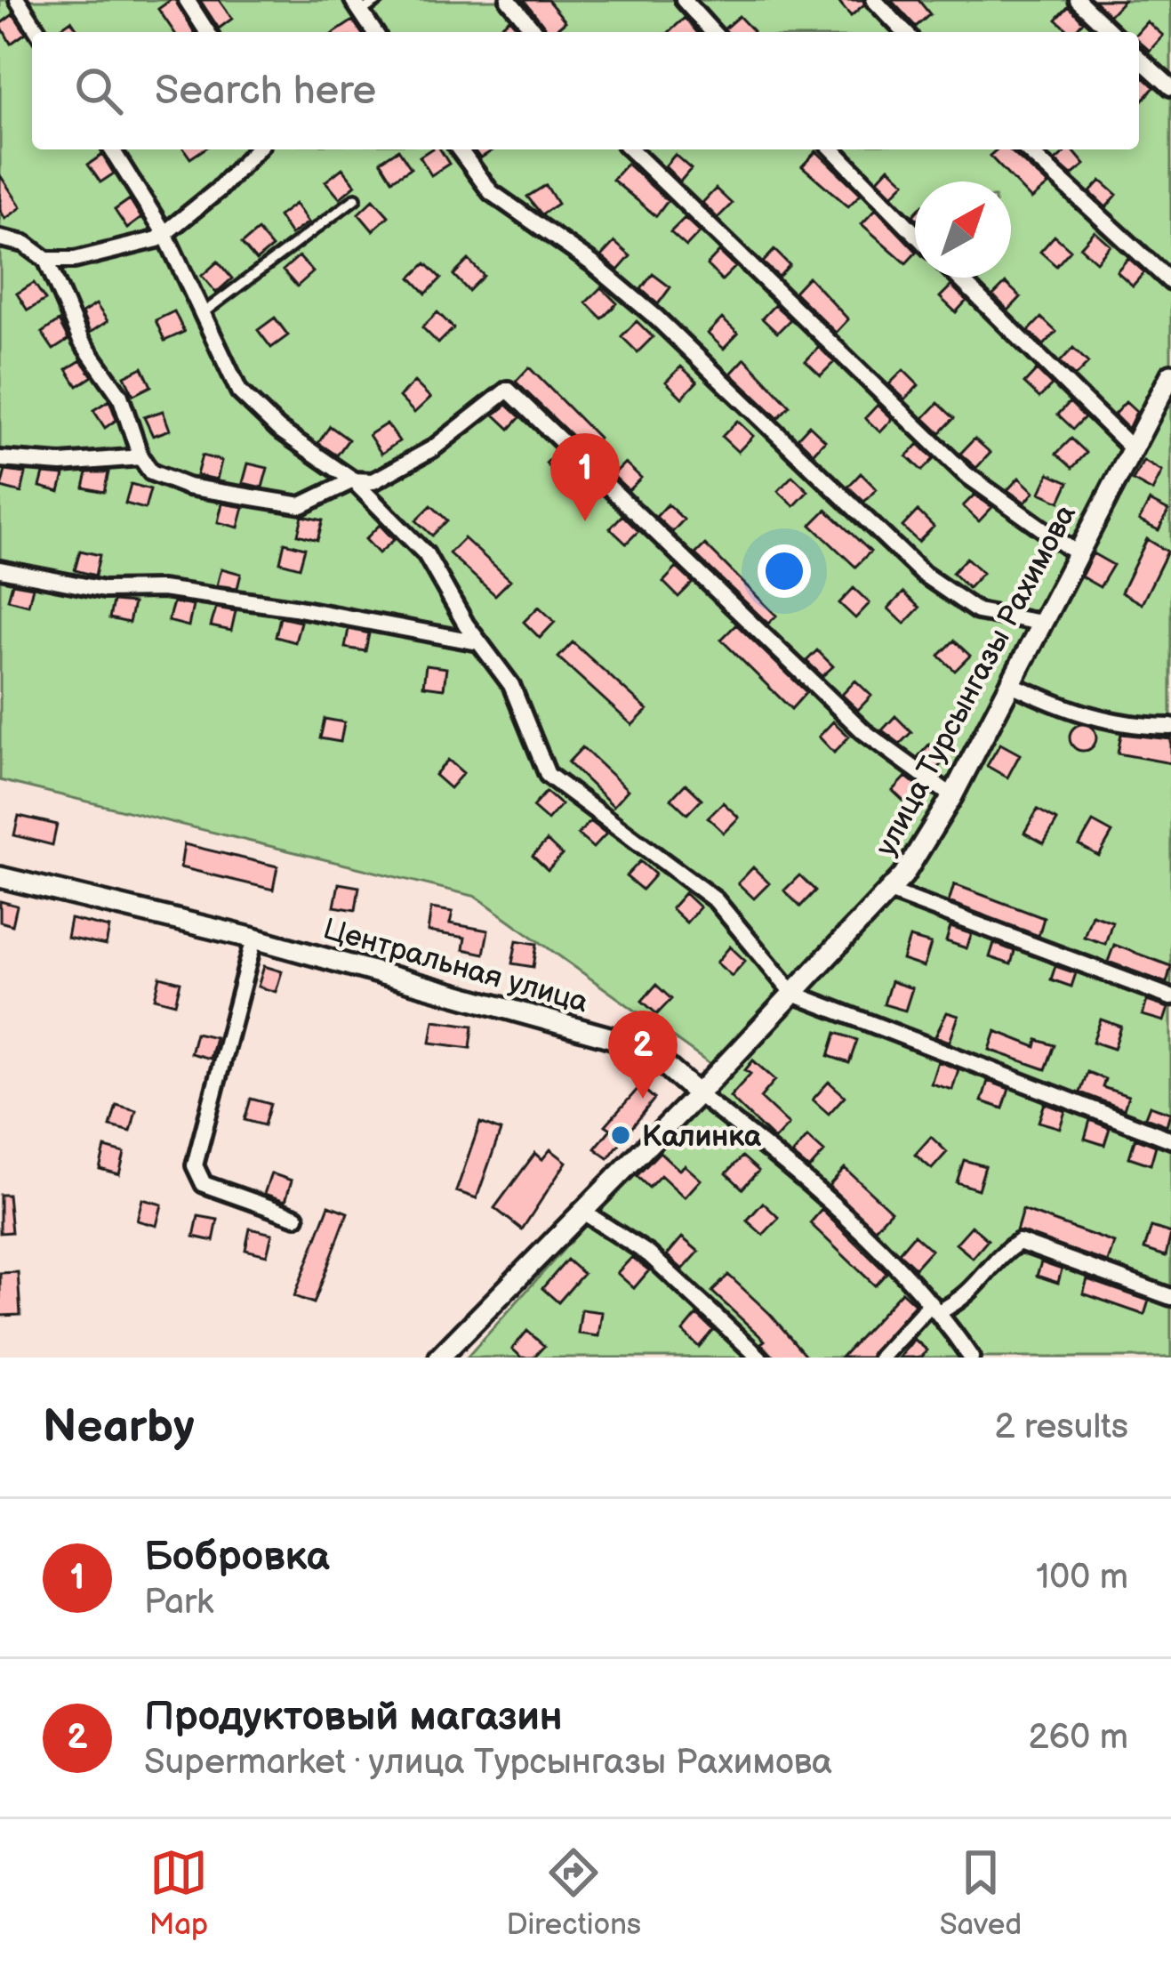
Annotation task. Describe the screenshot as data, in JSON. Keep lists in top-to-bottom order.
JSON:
{
  "streets": {
    "street": ["улица Турсынгазы Рахимова", "Центральная улица"]
  },
  "crossings": [
    ["улица Турсынгазы Рахимова", "Центральная улица"]
  ],
  "places": ["Калинка"],
  "north": "top right",
  "page": {
    "search": "Search here",
    "pins": ["1", "2"],
    "heading": ["Nearby", "2 results"],
    "list": [
      {
        "mark": "1",
        "name": "Бобровка",
        "note": "Park",
        "value": "100 m"
      },
      {
        "mark": "2",
        "name": "Продуктовый магазин",
        "note": "Supermarket · улица Турсынгазы Рахимова",
        "value": "260 m"
      }
    ],
    "nav": ["Map", "Directions", "Saved"]
  }
}
